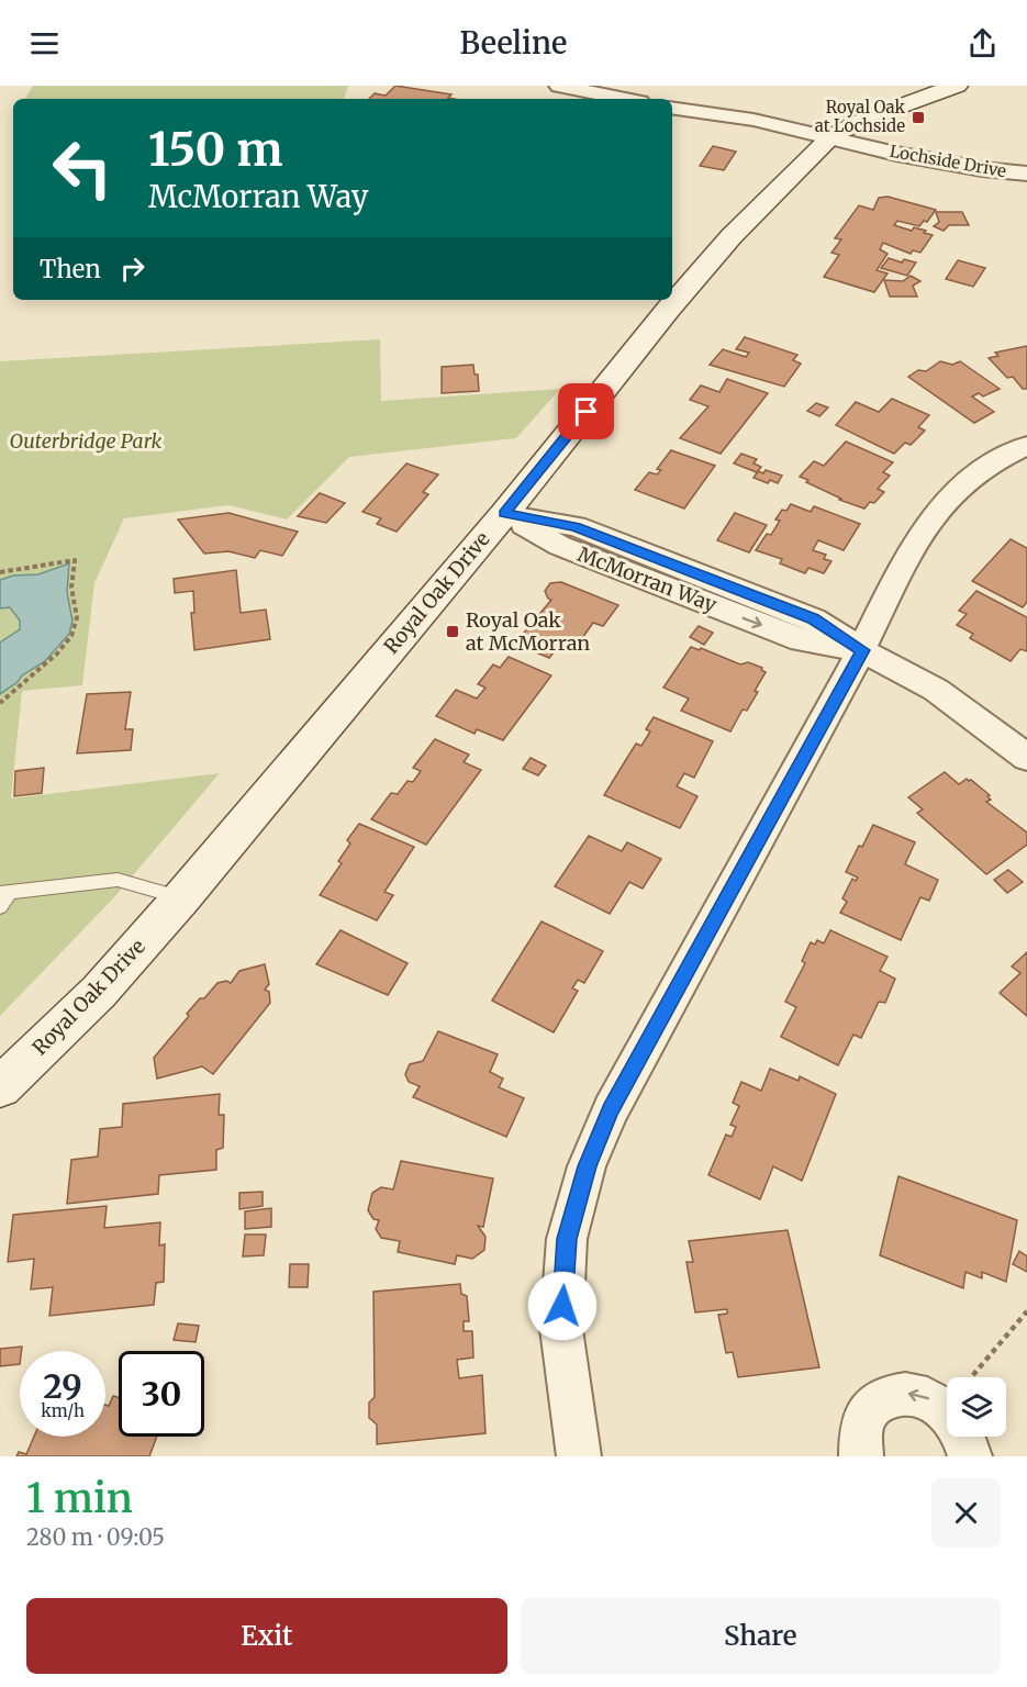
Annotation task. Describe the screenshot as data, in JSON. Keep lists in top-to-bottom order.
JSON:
{
  "streets": {
    "main road": ["Royal Oak Drive"],
    "street": ["Lochside Drive", "McMorran Way"]
  },
  "crossings": [
    ["Lochside Drive", "Royal Oak Drive"],
    ["McMorran Way", "Royal Oak Drive"]
  ],
  "parks": ["Outerbridge Park"],
  "places": {
    "transit": ["Royal Oak at Lochside", "Royal Oak at McMorran"]
  },
  "page": {
    "header": "Beeline",
    "turn": ["150 m", "McMorran Way"],
    "then": "Then",
    "speed": "29 km/h",
    "limit": "30",
    "heading": ["1 min", "280 m · 09:05"],
    "buttons": ["Exit", "Share"]
  }
}
